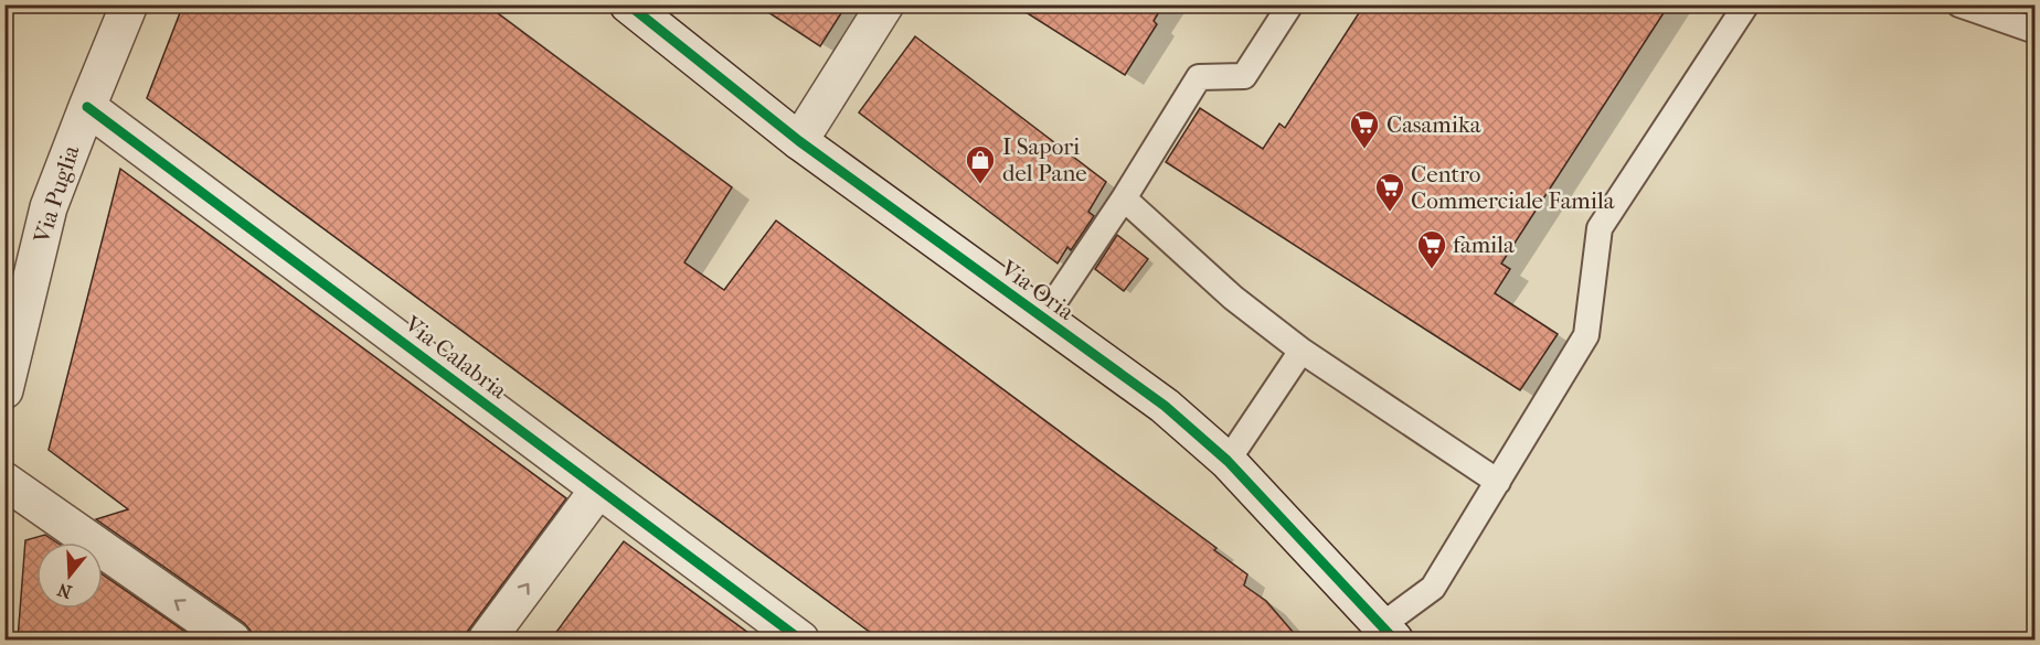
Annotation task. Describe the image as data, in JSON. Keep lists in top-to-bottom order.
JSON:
{
  "streets": {
    "street": ["Via Puglia", "Via Oria", "Via Calabria"]
  },
  "crossings": [
    ["Via Puglia", "Via Calabria"]
  ],
  "places": {
    "supermarket": ["Casamika", "Centro Commerciale Famila", "famila"],
    "shop": ["I Sapori del Pane"]
  },
  "north": "bottom"
}
